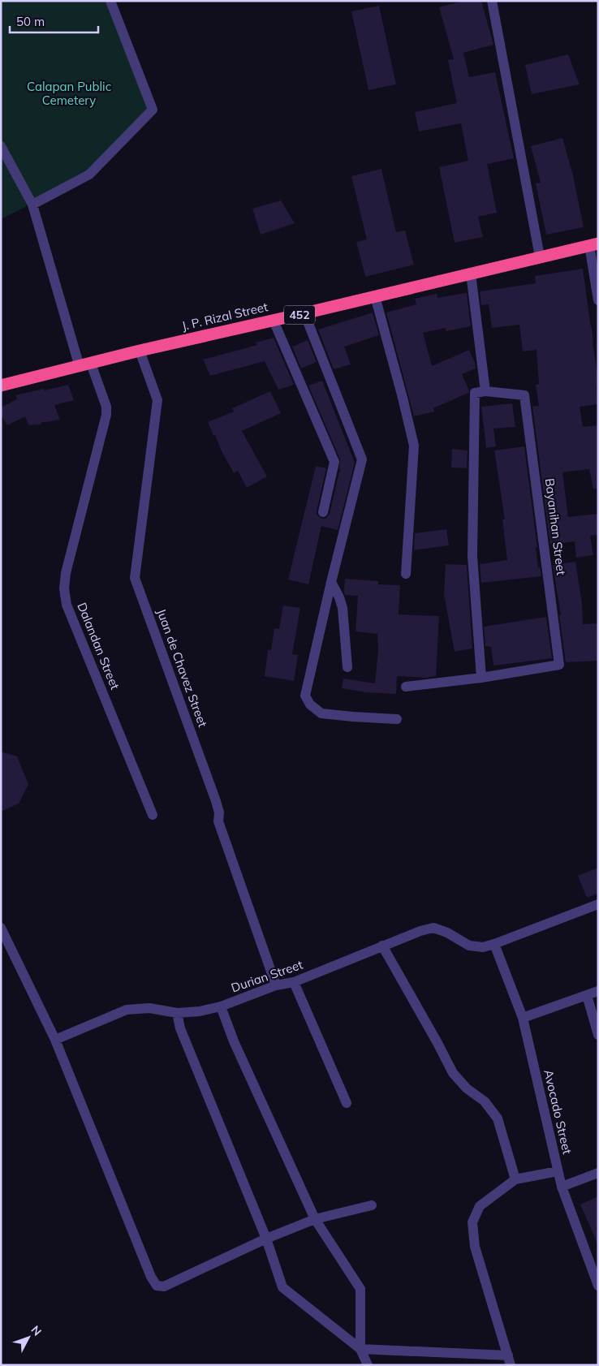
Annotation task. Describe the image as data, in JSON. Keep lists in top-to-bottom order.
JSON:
{
  "streets": {
    "highway": ["452", "J. P. Rizal Street"],
    "street": [
      "Bayanihan Street",
      "Dalandan Street",
      "Juan de Chavez Street",
      "Durian Street",
      "Avocado Street"
    ]
  },
  "crossings": [
    ["J. P. Rizal Street", "Dalandan Street"],
    ["J. P. Rizal Street", "Juan de Chavez Street"],
    ["Juan de Chavez Street", "Durian Street"],
    ["Durian Street", "Avocado Street"]
  ],
  "parks": ["Calapan Public Cemetery"],
  "scale_bar": "50 m",
  "north": "top right"
}
